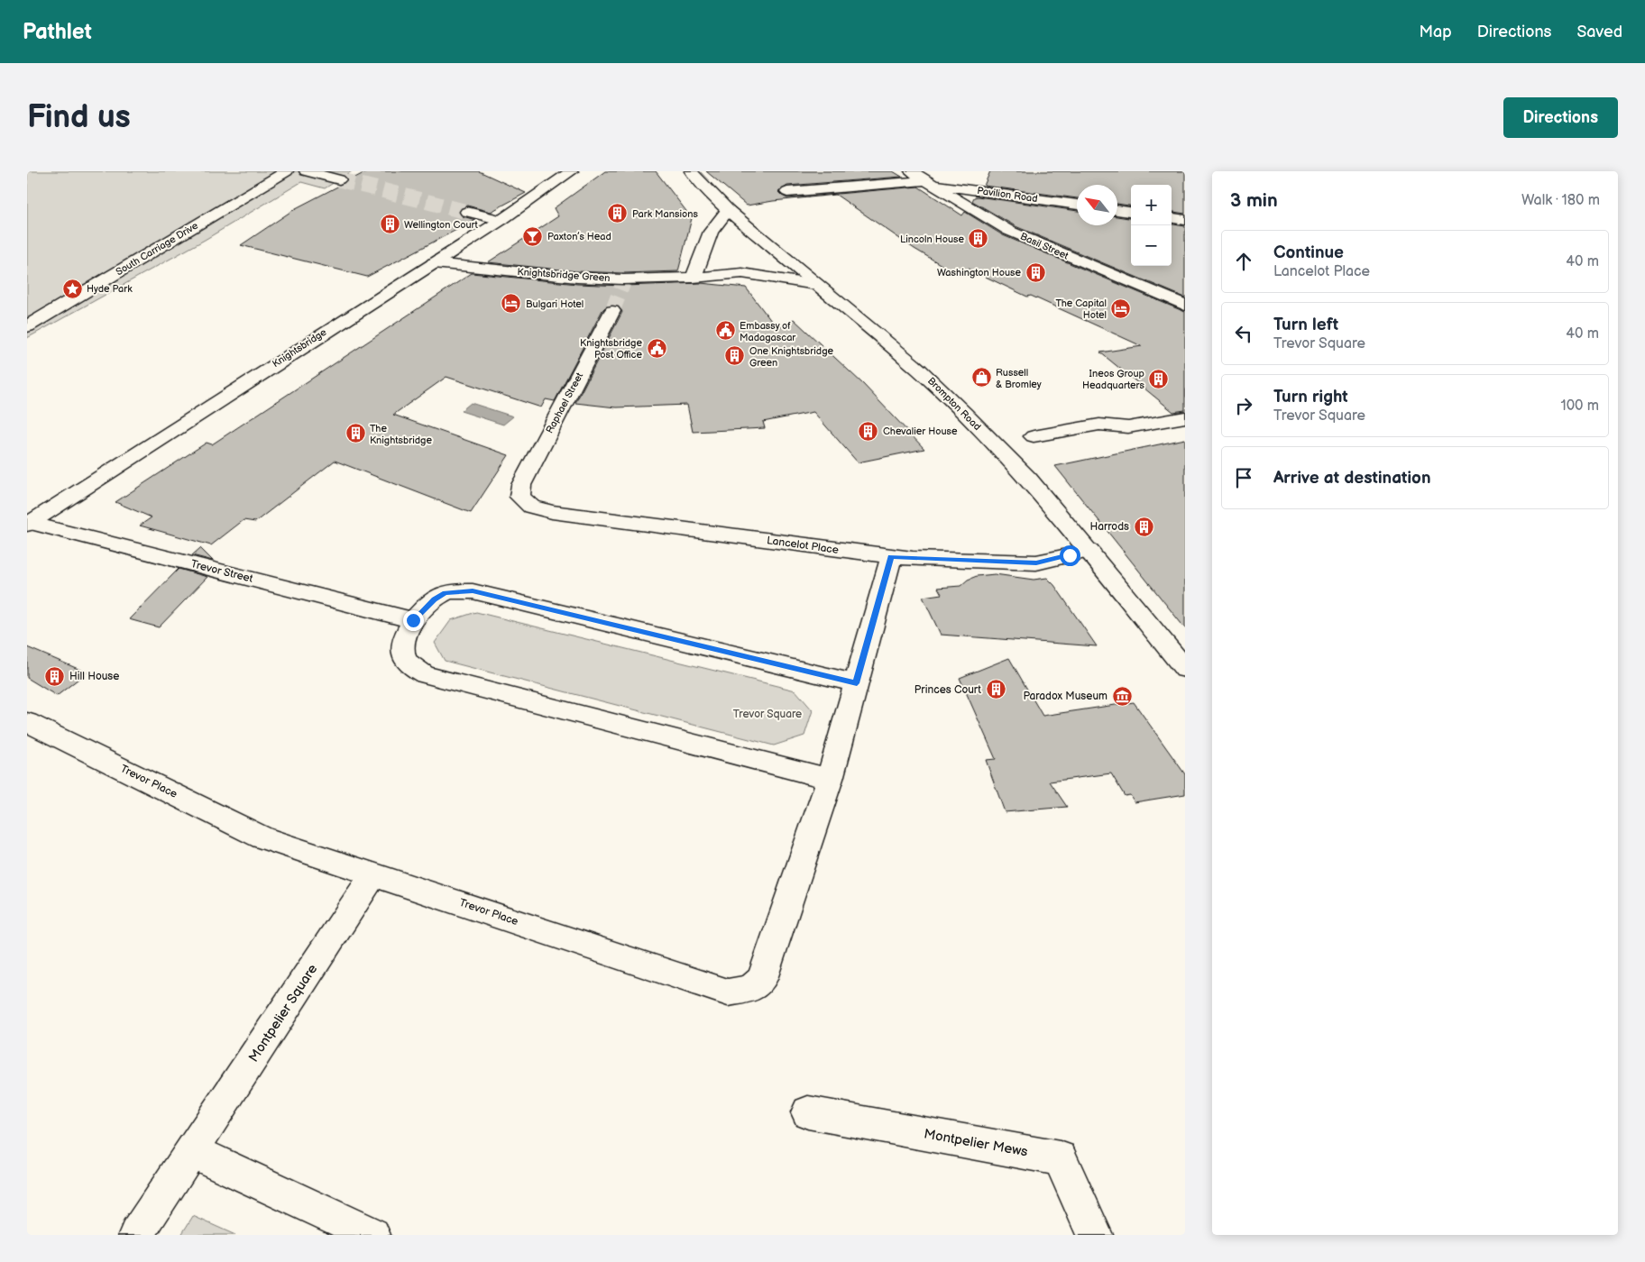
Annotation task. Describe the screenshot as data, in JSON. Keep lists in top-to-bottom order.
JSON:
{
  "streets": {
    "main road": [
      "Pavilion Road",
      "Basil Street",
      "South Carriage Drive",
      "Knightsbridge Green",
      "Knightsbridge",
      "Raphael Street",
      "Brompton Road",
      "Lancelot Place",
      "Trevor Street",
      "Trevor Place",
      "Montpelier Square",
      "Montpelier Mews"
    ]
  },
  "crossings": [
    ["Pavilion Road", "Basil Street"],
    ["Knightsbridge Green", "Knightsbridge"],
    ["Knightsbridge Green", "Brompton Road"],
    ["Knightsbridge", "Trevor Street"],
    ["Raphael Street", "Lancelot Place"],
    ["Brompton Road", "Lancelot Place"],
    ["Trevor Place", "Montpelier Square"]
  ],
  "parks": ["Trevor Square"],
  "places": {
    "building": [
      "Park Mansions",
      "Wellington Court",
      "Lincoln House",
      "Washington House",
      "One Knightsbridge Green",
      "Ineos Group Headquarters",
      "Chevalier House",
      "The Knightsbridge",
      "Harrods",
      "Hill House",
      "Princes Court"
    ],
    "bar": ["Paxton’s Head"],
    "place": ["Hyde Park"],
    "hotel": ["Bulgari Hotel", "The Capital Hotel"],
    "public building": ["Embassy of Madagascar", "Knightsbridge Post Office"],
    "shop": ["Russell & Bromley"],
    "museum": ["Paradox Museum"]
  },
  "north": "top left",
  "page": {
    "header": "Pathlet",
    "nav": ["Map", "Directions", "Saved"],
    "buttons": "Directions",
    "title": "Find us",
    "heading": ["3 min", "Walk · 180 m"],
    "map_buttons": ["+", "−"],
    "list": [
      ["Continue", "Lancelot Place", "40 m"],
      ["Turn left", "Trevor Square", "40 m"],
      ["Turn right", "Trevor Square", "100 m"],
      "Arrive at destination"
    ]
  }
}
